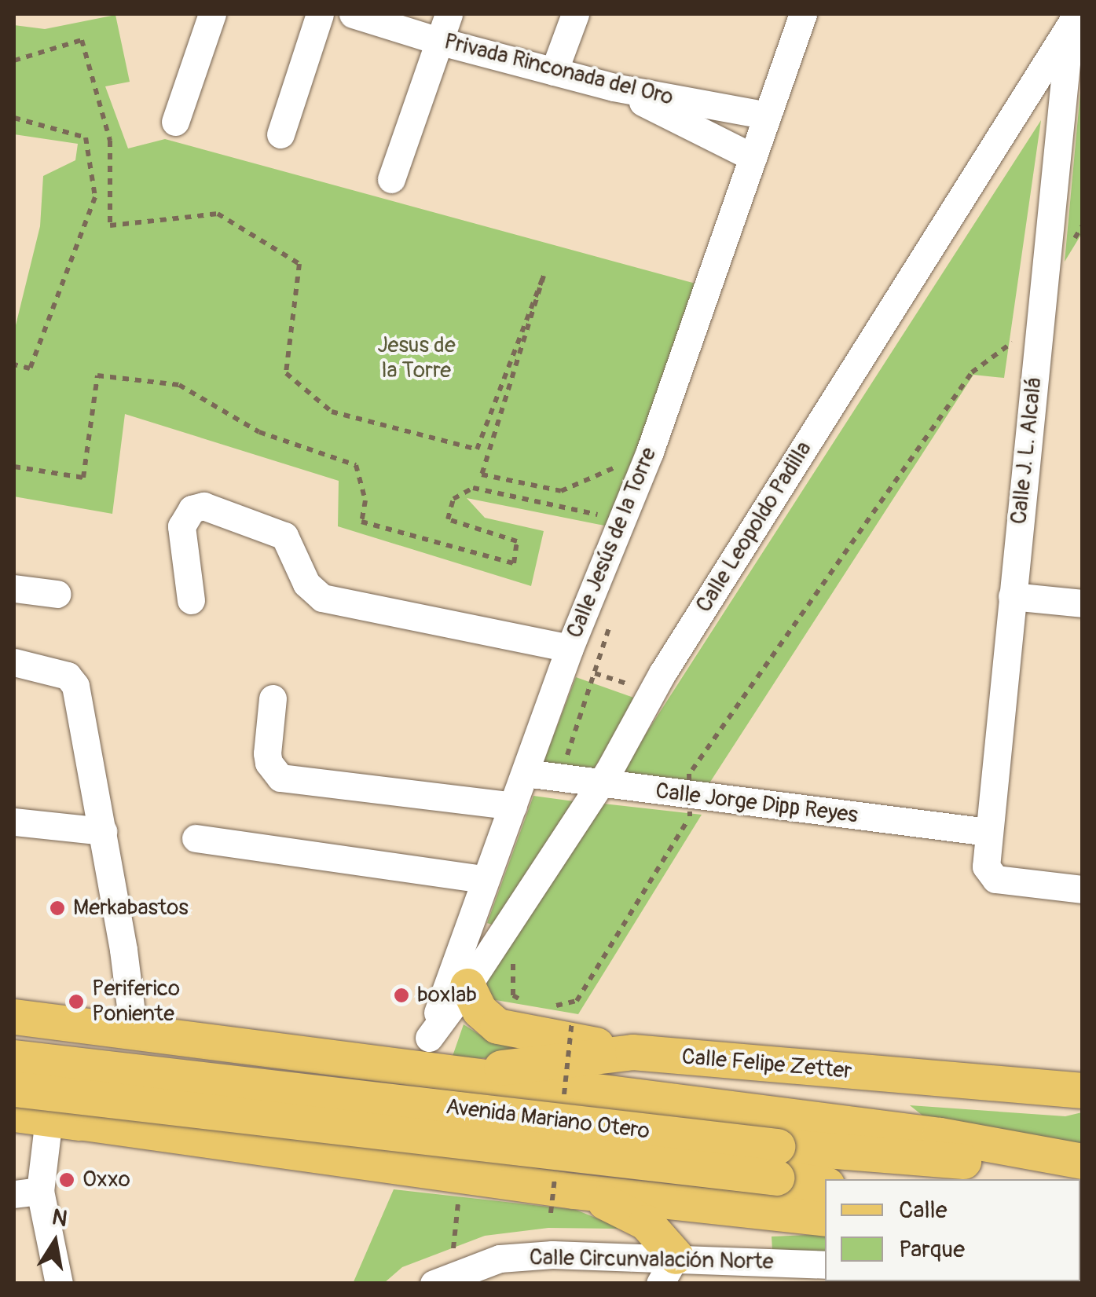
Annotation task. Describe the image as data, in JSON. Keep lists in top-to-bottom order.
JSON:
{
  "streets": {
    "main road": ["Calle Felipe Zetter", "Avenida Mariano Otero"],
    "street": [
      "Privada Rinconada del Oro",
      "Calle J. L. Alcalá",
      "Calle Leopoldo Padilla",
      "Calle Jesús de la Torre",
      "Calle Jorge Dipp Reyes",
      "Calle Circunvalación Norte"
    ]
  },
  "crossings": [
    ["Privada Rinconada del Oro", "Calle Jesús de la Torre"],
    ["Calle J. L. Alcalá", "Calle Leopoldo Padilla"],
    ["Calle J. L. Alcalá", "Calle Jorge Dipp Reyes"],
    ["Calle Leopoldo Padilla", "Calle Jesús de la Torre"],
    ["Calle Leopoldo Padilla", "Calle Jorge Dipp Reyes"],
    ["Calle Jesús de la Torre", "Calle Jorge Dipp Reyes"]
  ],
  "parks": ["Jesus de la Torre"],
  "places": [
    "Merkabastos",
    "boxlab",
    "Periferico Poniente",
    "Oxxo"
  ],
  "legend": ["Calle", "Parque"],
  "north": "top"
}
